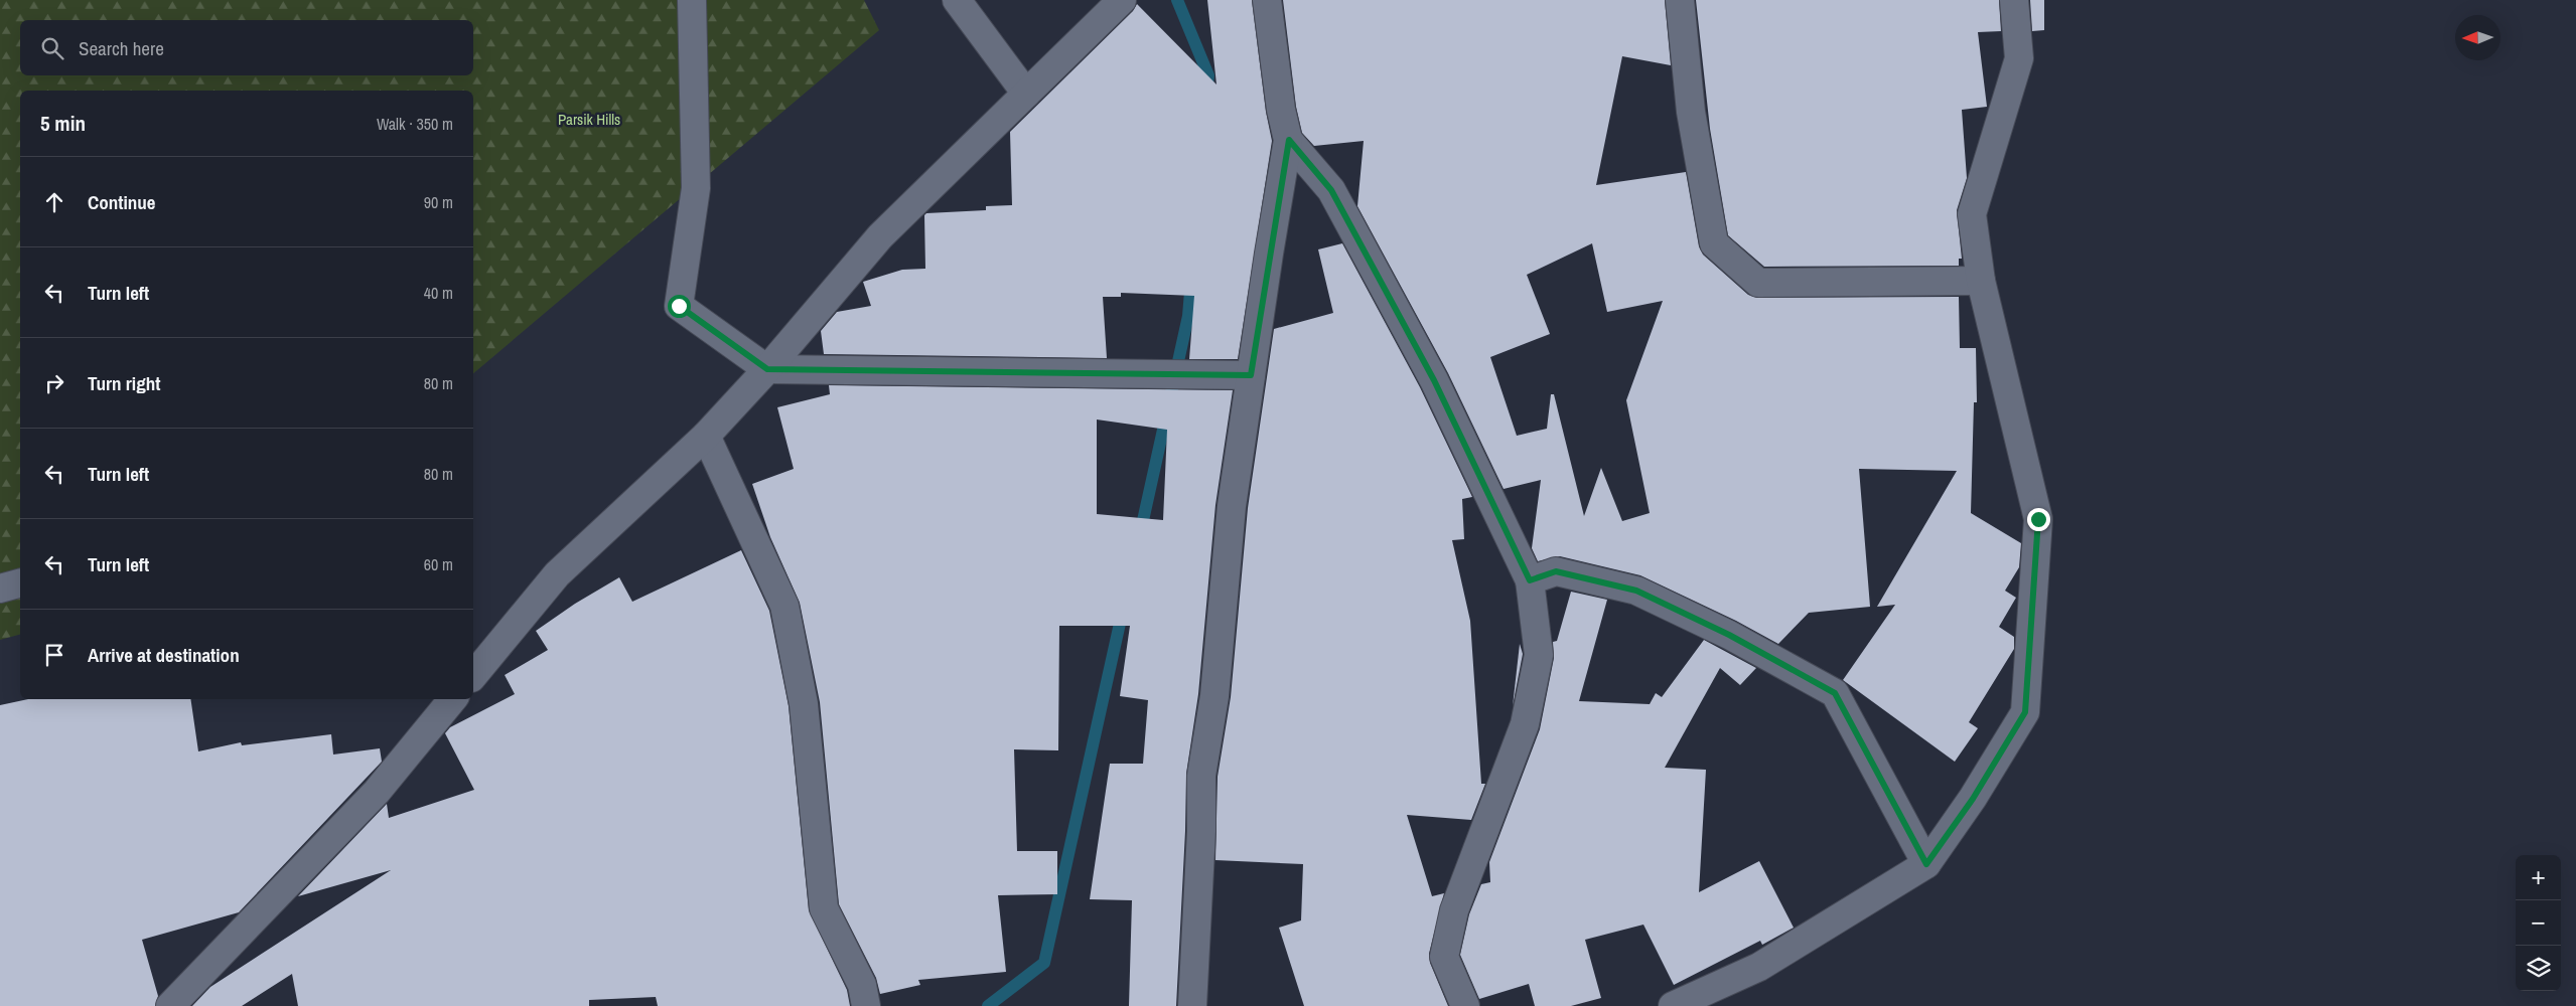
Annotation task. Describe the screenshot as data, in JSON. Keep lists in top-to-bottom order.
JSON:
{
  "parks": ["Parsik Hills"],
  "north": "left",
  "page": {
    "search": "Search here",
    "heading": ["5 min", "Walk · 350 m"],
    "list": [
      ["Continue", "90 m"],
      ["Turn left", "40 m"],
      ["Turn right", "80 m"],
      ["Turn left", "80 m"],
      ["Turn left", "60 m"],
      "Arrive at destination"
    ],
    "map_buttons": ["+", "−"]
  }
}
